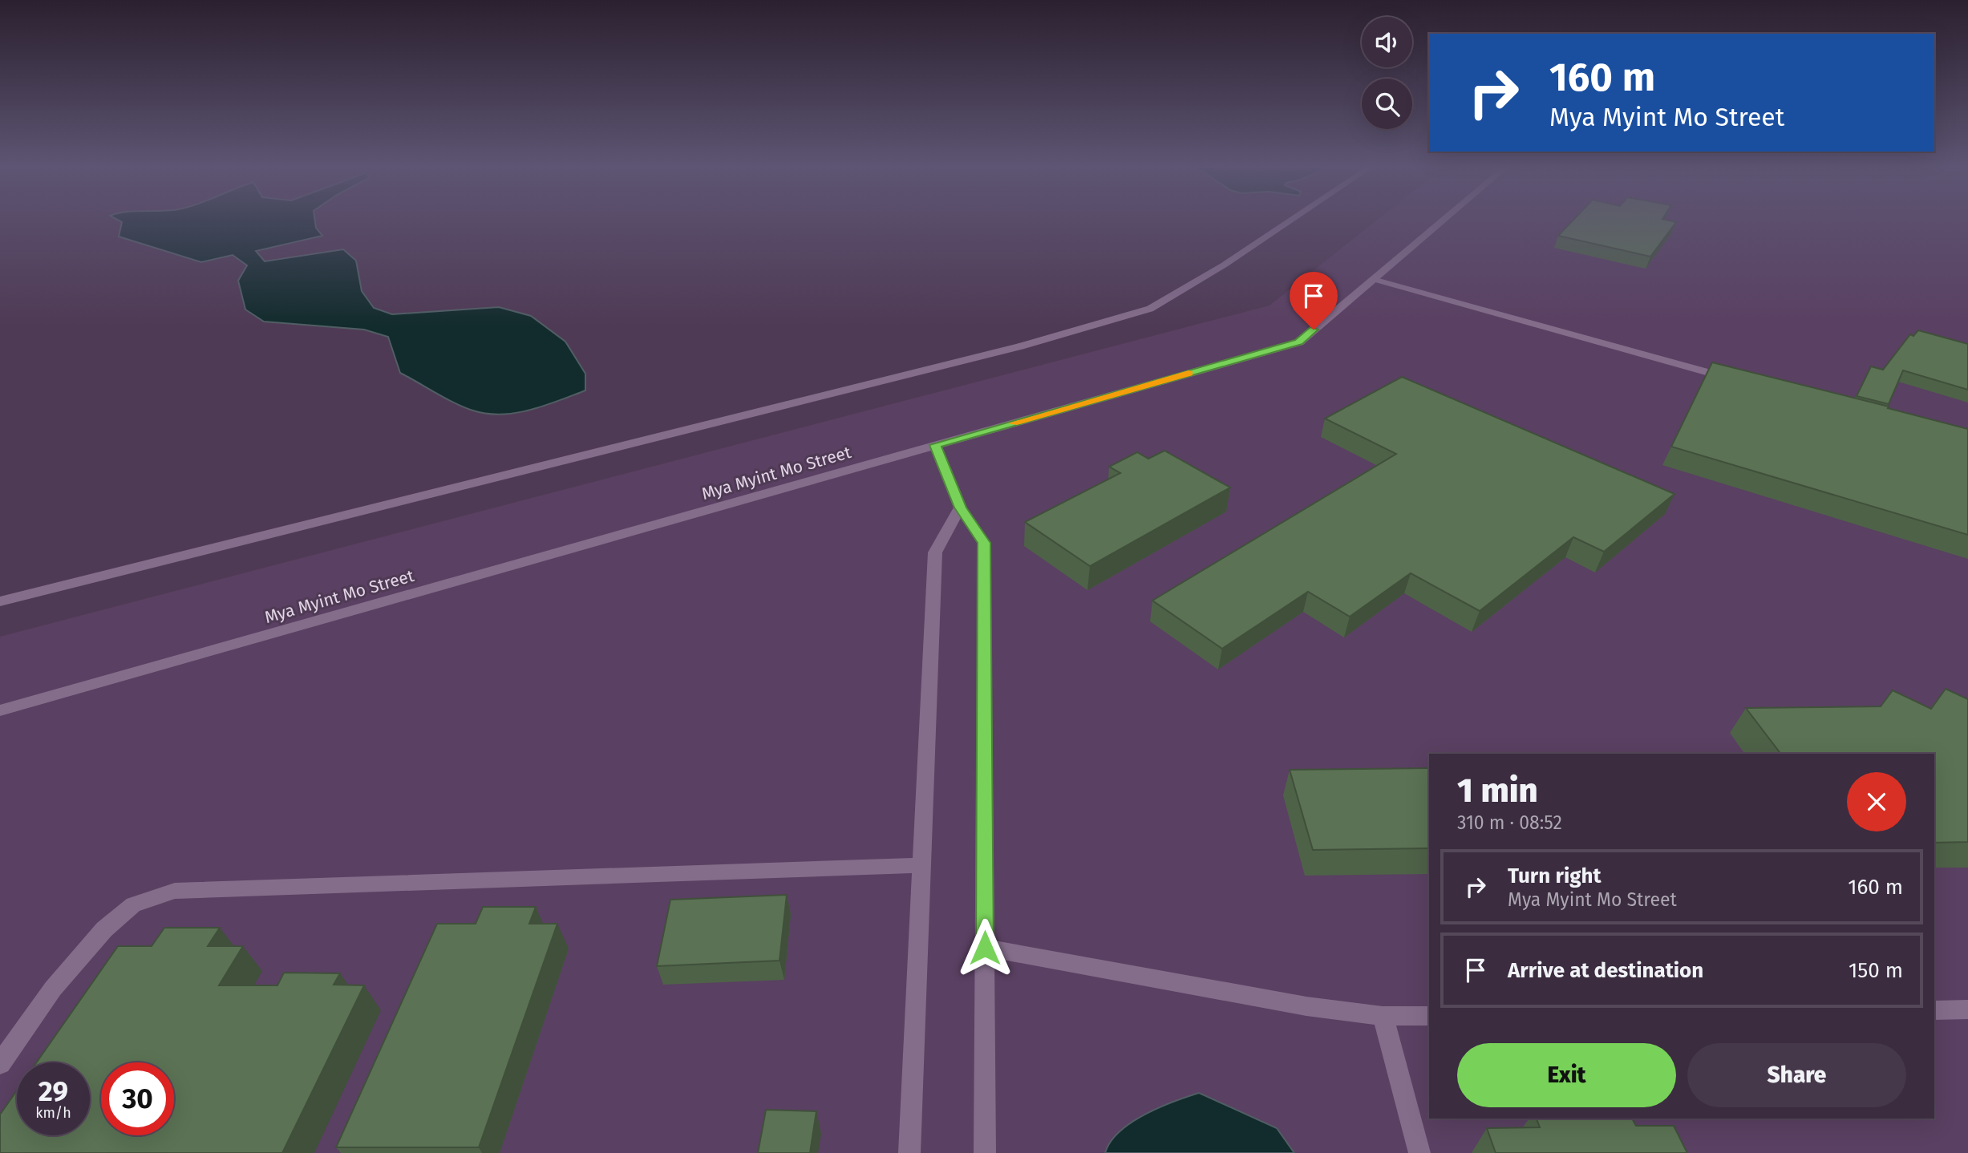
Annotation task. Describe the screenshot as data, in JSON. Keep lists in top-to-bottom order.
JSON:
{
  "streets": {
    "street": ["Mya Myint Mo Street"]
  },
  "page": {
    "turn": ["160 m", "Mya Myint Mo Street"],
    "heading": ["1 min", "310 m · 08:52"],
    "list": [
      {
        "name": "Turn right",
        "note": "Mya Myint Mo Street",
        "value": "160 m"
      },
      {
        "name": "Arrive at destination",
        "value": "150 m"
      }
    ],
    "buttons": ["Exit", "Share"],
    "speed": "29 km/h",
    "limit": "30"
  }
}
